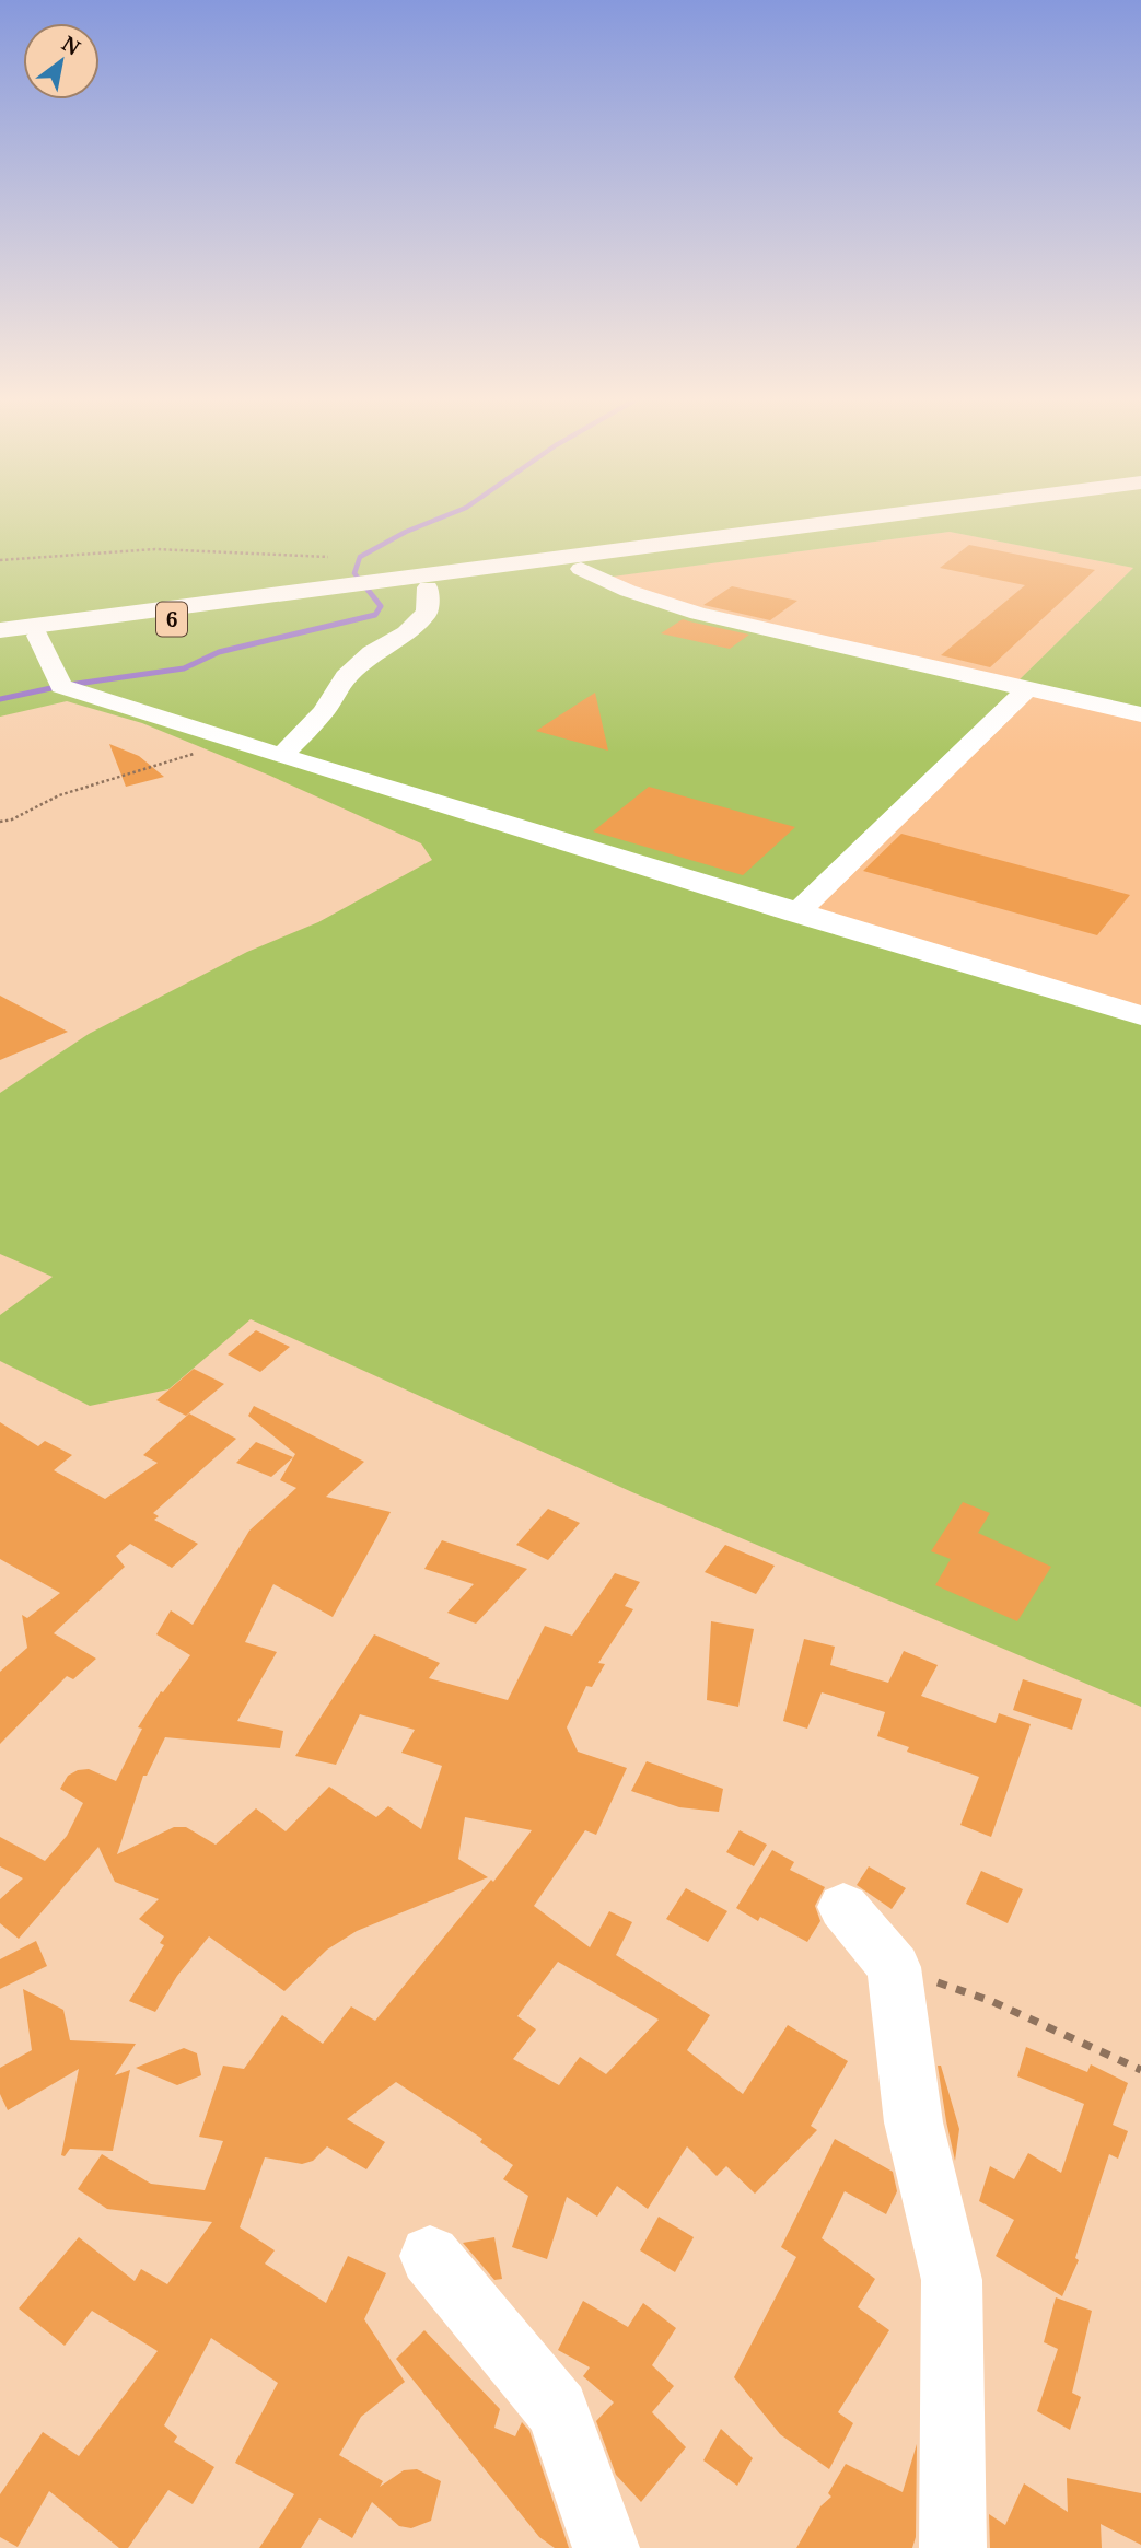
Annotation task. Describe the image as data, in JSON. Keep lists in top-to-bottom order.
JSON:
{
  "streets": {
    "highway": ["6"]
  },
  "north": "top right"
}
